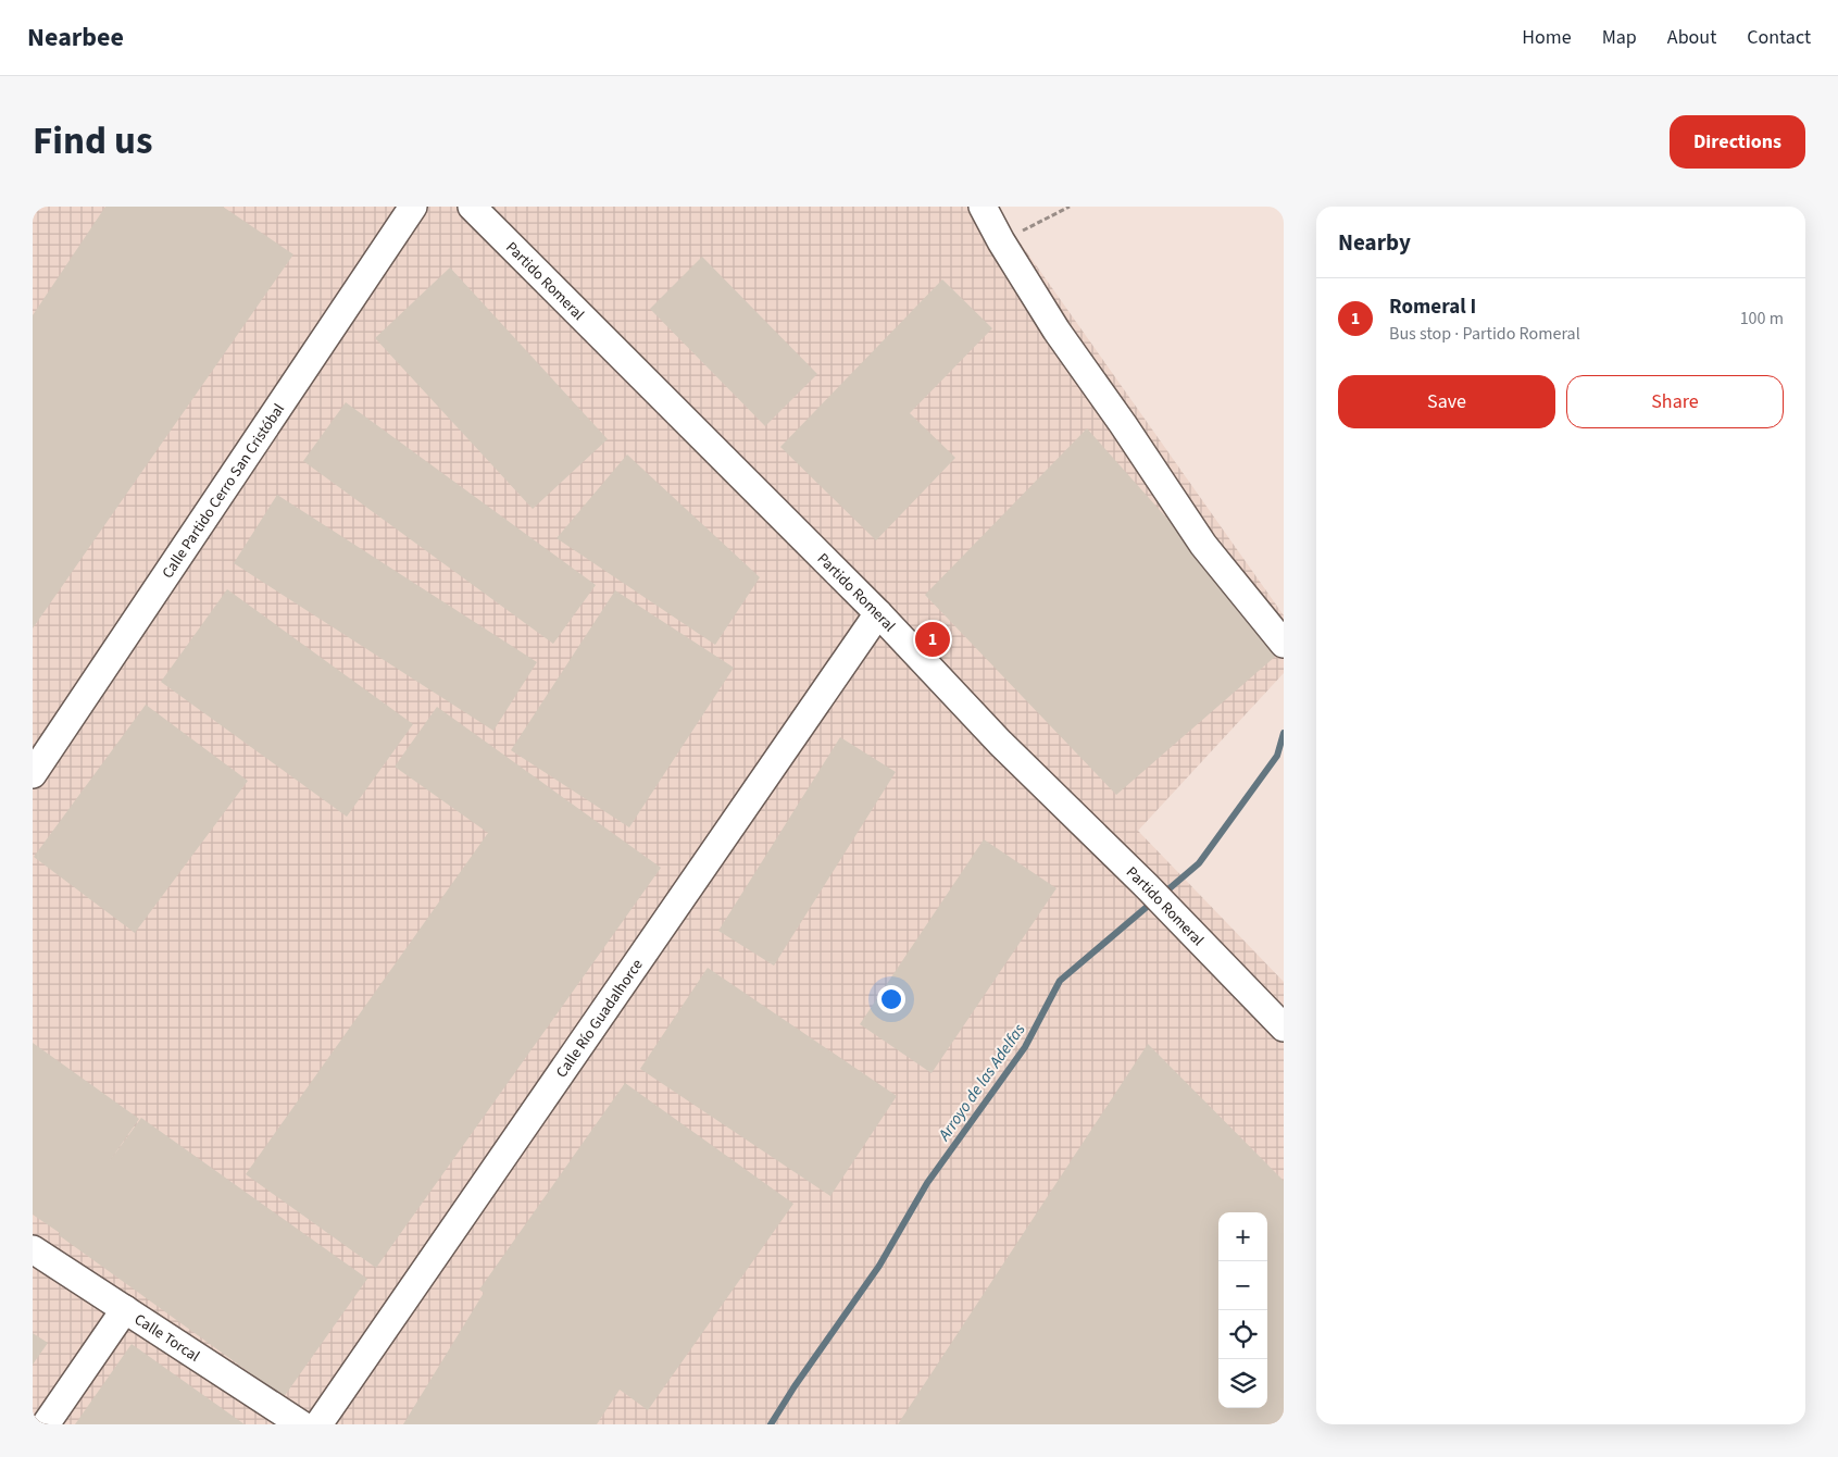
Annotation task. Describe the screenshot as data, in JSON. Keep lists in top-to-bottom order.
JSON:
{
  "streets": {
    "street": [
      "Partido Romeral",
      "Calle Partido Cerro San Cristóbal",
      "Calle Río Guadalhorce",
      "Calle Torcal"
    ]
  },
  "crossings": [
    ["Partido Romeral", "Calle Río Guadalhorce"]
  ],
  "water": ["Arroyo de las Adelfas"],
  "page": {
    "header": "Nearbee",
    "nav": [
      "Home",
      "Map",
      "About",
      "Contact"
    ],
    "title": "Find us",
    "buttons": [
      "Directions",
      ["Save", "Share"]
    ],
    "heading": "Nearby",
    "list": [
      {
        "mark": "1",
        "name": "Romeral I",
        "note": "Bus stop · Partido Romeral",
        "value": "100 m"
      }
    ],
    "pins": "1",
    "map_buttons": ["+", "−"]
  }
}
